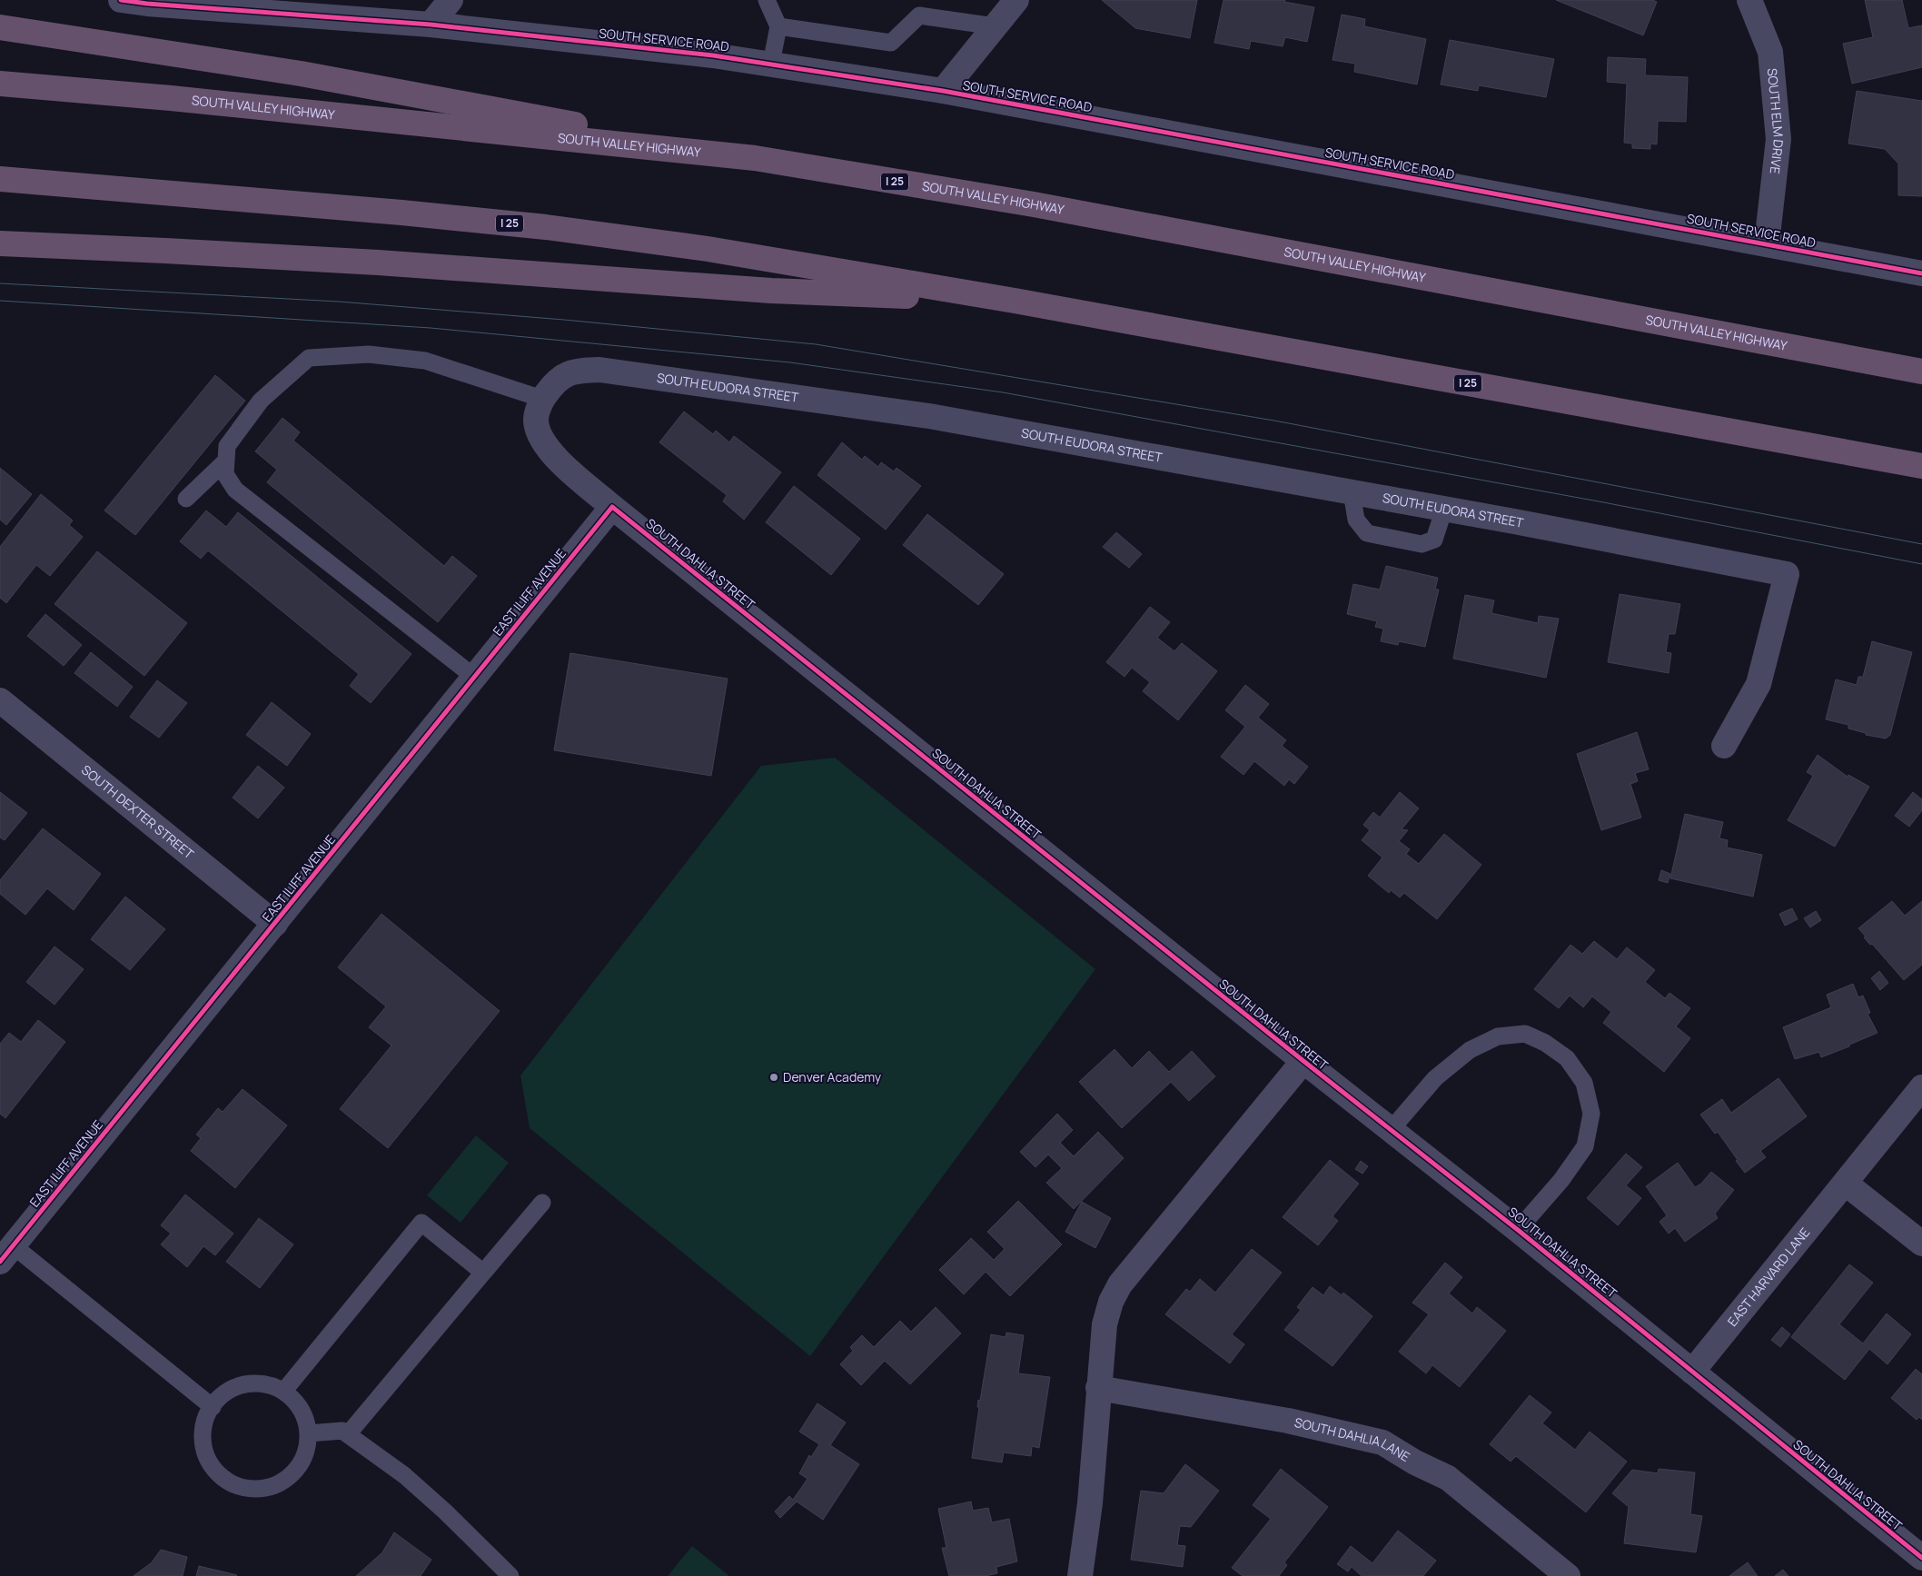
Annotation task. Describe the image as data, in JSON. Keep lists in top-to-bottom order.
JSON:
{
  "streets": {
    "highway": ["SOUTH VALLEY HIGHWAY", "I 25"],
    "street": [
      "SOUTH SERVICE ROAD",
      "SOUTH ELM DRIVE",
      "SOUTH EUDORA STREET",
      "SOUTH DAHLIA STREET",
      "EAST ILIFF AVENUE",
      "SOUTH DEXTER STREET",
      "EAST HARVARD LANE",
      "SOUTH DAHLIA LANE"
    ]
  },
  "crossings": [
    ["SOUTH SERVICE ROAD", "SOUTH ELM DRIVE"],
    ["SOUTH EUDORA STREET", "SOUTH DAHLIA STREET"],
    ["SOUTH EUDORA STREET", "EAST ILIFF AVENUE"],
    ["SOUTH DAHLIA STREET", "EAST ILIFF AVENUE"],
    ["SOUTH DAHLIA STREET", "EAST HARVARD LANE"],
    ["EAST ILIFF AVENUE", "SOUTH DEXTER STREET"]
  ],
  "places": ["Denver Academy"]
}
